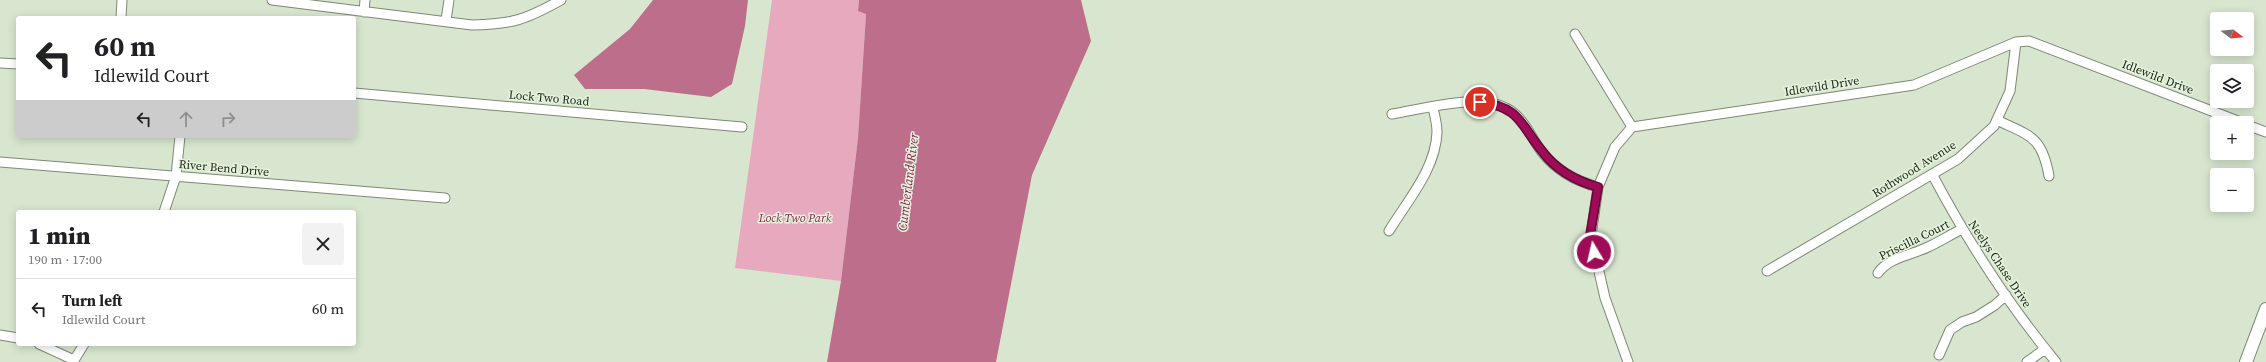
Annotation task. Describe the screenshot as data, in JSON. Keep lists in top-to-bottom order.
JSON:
{
  "streets": {
    "street": [
      "Idlewild Drive",
      "Lock Two Road",
      "River Bend Drive",
      "Rothwood Avenue",
      "Priscilla Court",
      "Neelys Chase Drive"
    ]
  },
  "crossings": [
    ["Idlewild Drive", "Rothwood Avenue"],
    ["Rothwood Avenue", "Neelys Chase Drive"],
    ["Priscilla Court", "Neelys Chase Drive"]
  ],
  "water": ["Cumberland River"],
  "parks": ["Lock Two Park"],
  "north": "right",
  "page": {
    "map_buttons": ["+", "−"],
    "turn": ["60 m", "Idlewild Court"],
    "heading": ["1 min", "190 m · 17:00"],
    "list": [
      {
        "name": "Turn left",
        "note": "Idlewild Court",
        "value": "60 m"
      }
    ]
  }
}
